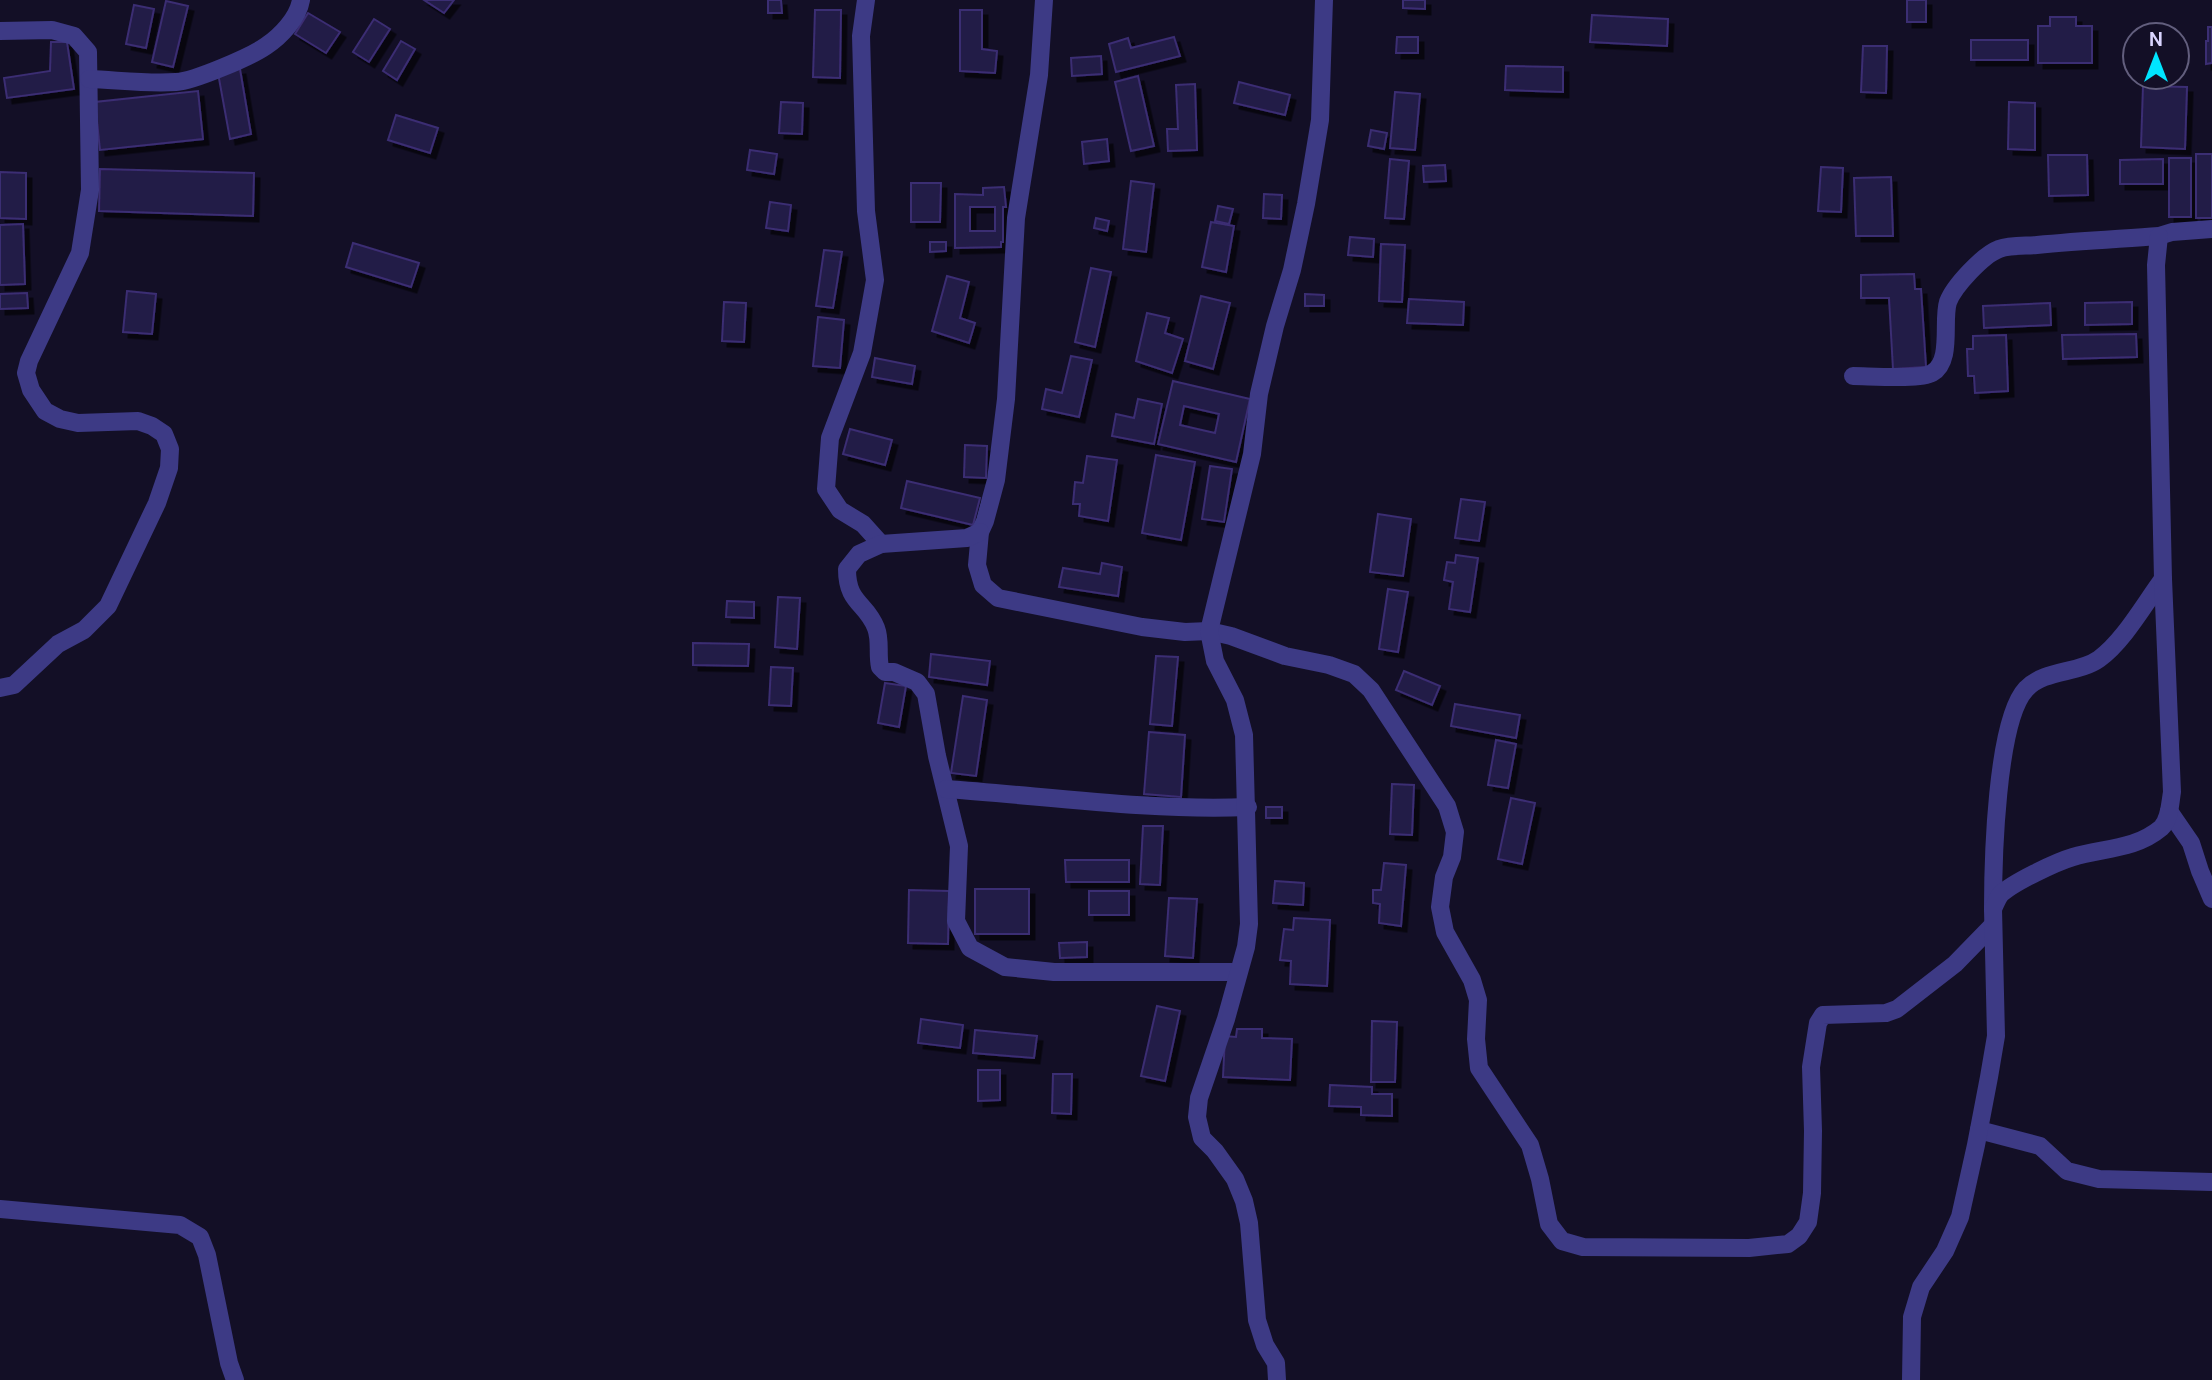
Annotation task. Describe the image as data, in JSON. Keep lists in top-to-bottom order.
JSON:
{
  "north": "top"
}
